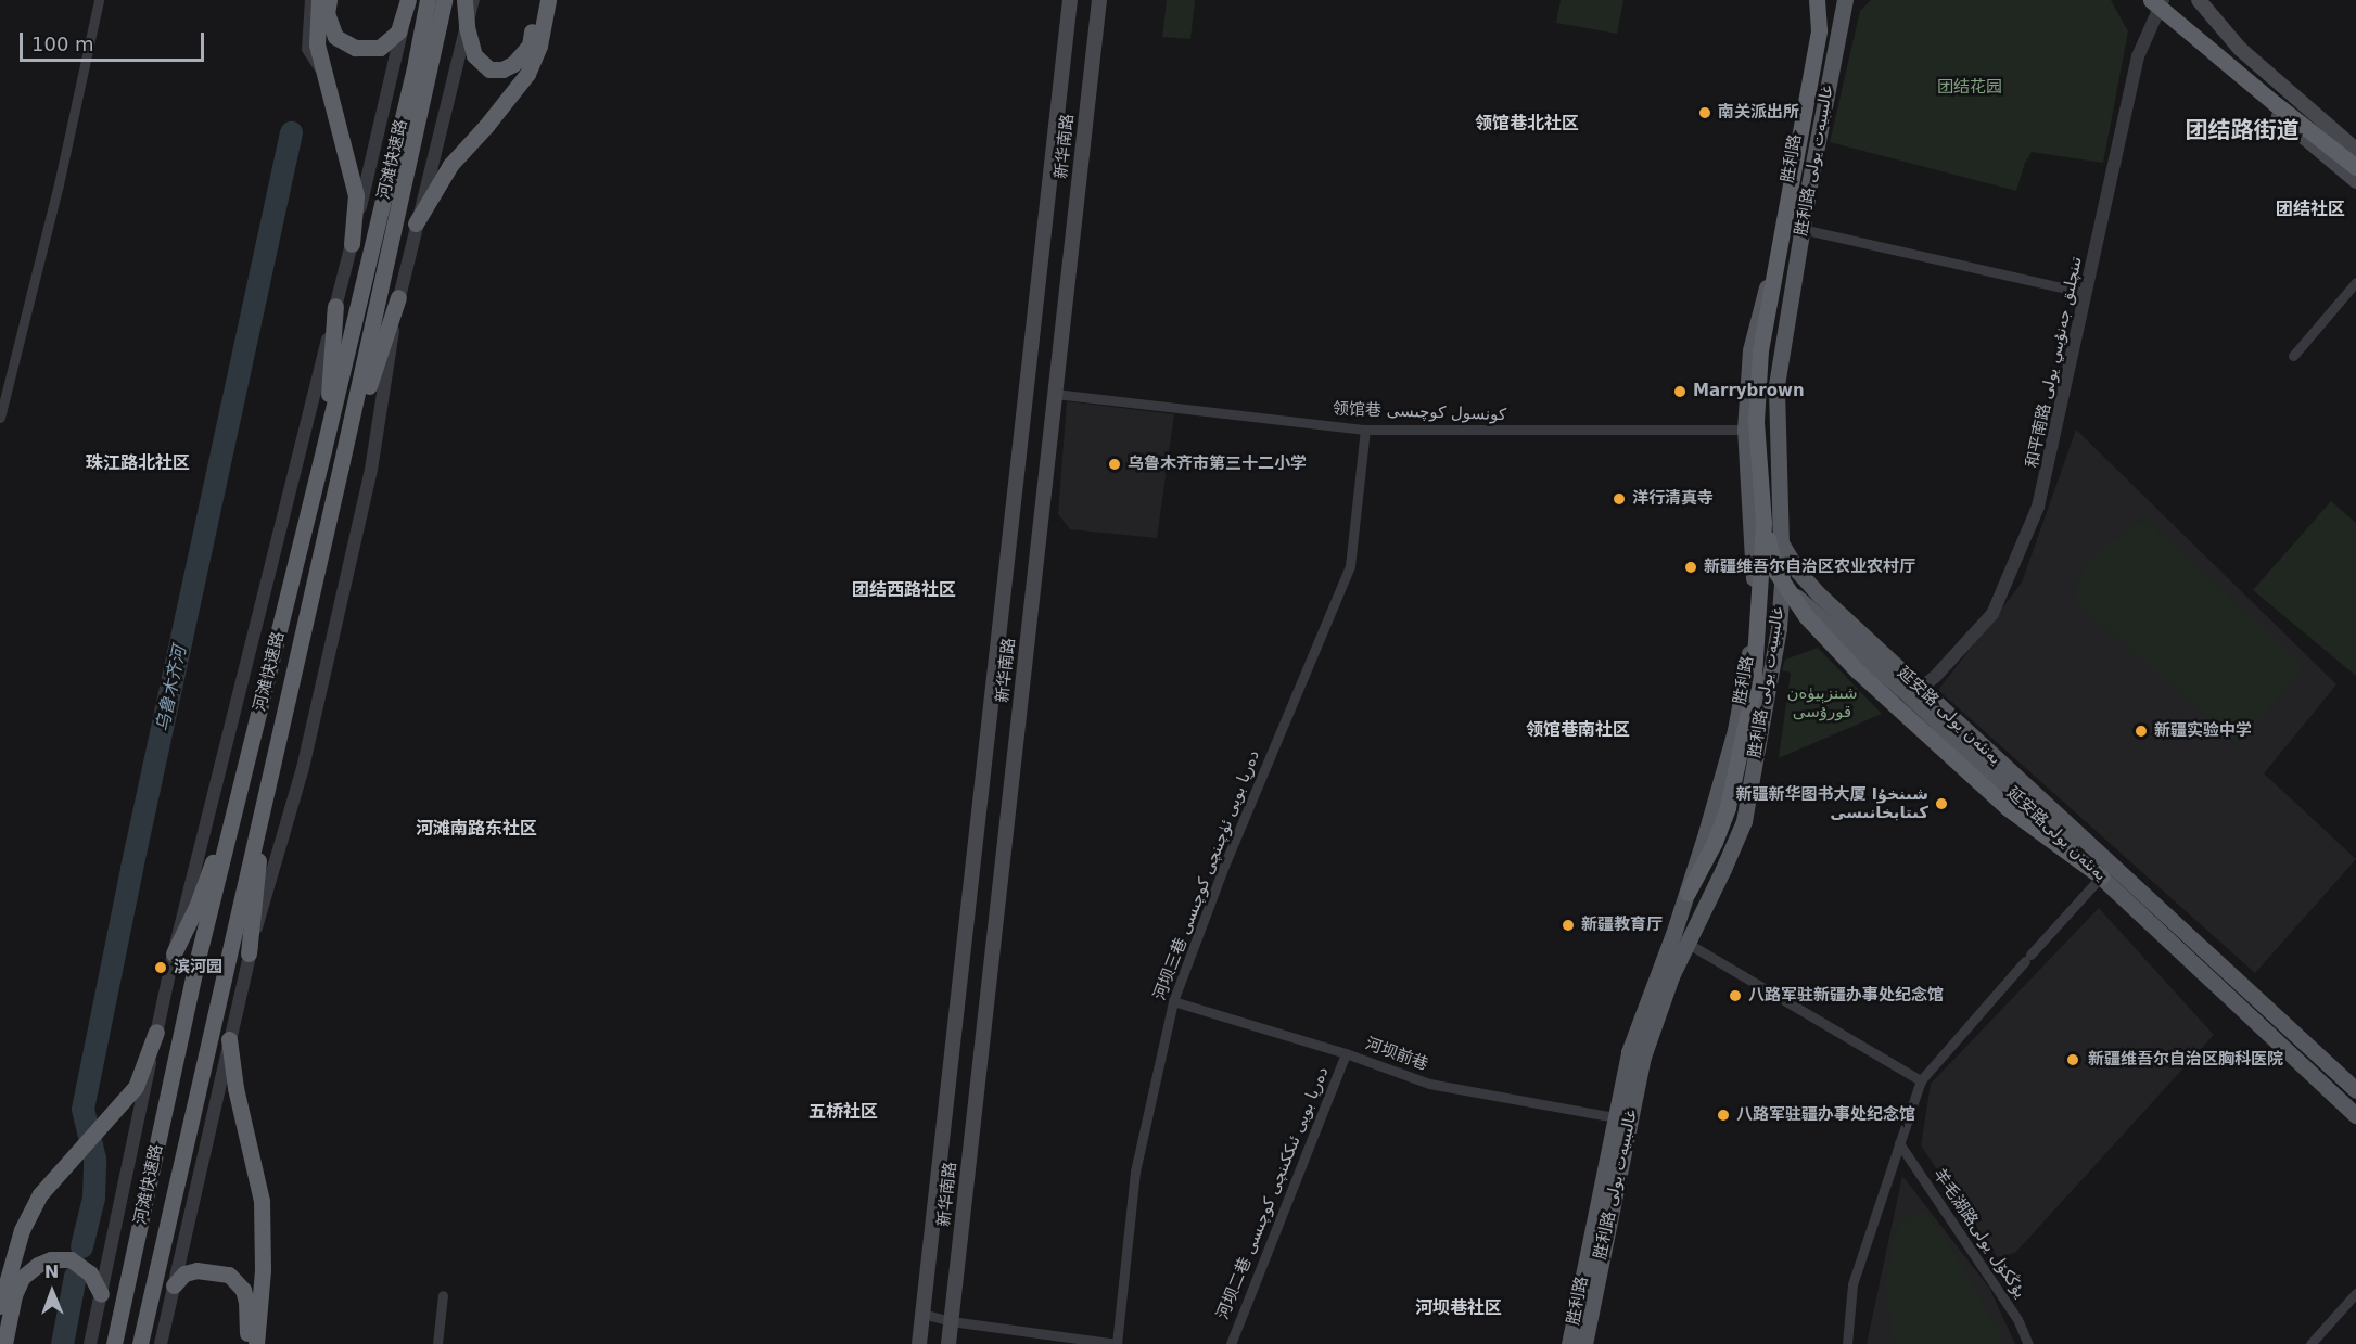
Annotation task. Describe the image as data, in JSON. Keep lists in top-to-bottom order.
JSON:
{
  "streets": {
    "highway": ["河滩快速路"],
    "main road": [
      "新华南路",
      "胜利路",
      "胜利路 غالىبىيەت يولى",
      "延安路 يەنئەن يولى",
      "延安路يەنئەن يولى"
    ],
    "street": [
      "和平南路 تىنچلىق جەنۇبىي يولى",
      "领馆巷 كونسول كوچىسى",
      "河坝三巷 دەريا بويى ئۈچىنچى كوچىسى",
      "河坝前巷",
      "河坝二巷 دەريا بويى ئىككىنچى كوچىسى",
      "羊毛湖路يۇڭكۆل يولى"
    ]
  },
  "crossings": [
    ["新华南路", "领馆巷 كونسول كوچىسى"],
    ["胜利路", "领馆巷 كونسول كوچىسى"],
    ["胜利路", "延安路يەنئەن يولى"],
    ["胜利路", "河坝前巷"],
    ["胜利路 غالىبىيەت يولى", "延安路 يەنئەن يولى"],
    ["胜利路 غالىبىيەت يولى", "延安路يەنئەن يولى"],
    ["和平南路 تىنچلىق جەنۇبىي يولى", "延安路 يەنئەن يولى"],
    ["和平南路 تىنچلىق جەنۇبىي يولى", "延安路يەنئەن يولى"],
    ["领馆巷 كونسول كوچىسى", "河坝三巷 دەريا بويى ئۈچىنچى كوچىسى"],
    ["延安路 يەنئەن يولى", "延安路يەنئەن يولى"],
    ["河坝三巷 دەريا بويى ئۈچىنچى كوچىسى", "河坝前巷"],
    ["河坝前巷", "河坝二巷 دەريا بويى ئىككىنچى كوچىسى"]
  ],
  "districts": [
    "领馆巷北社区",
    "团结路街道",
    "团结社区",
    "珠江路北社区",
    "团结西路社区",
    "领馆巷南社区",
    "河滩南路东社区",
    "五桥社区",
    "河坝巷社区"
  ],
  "water": ["乌鲁木齐河"],
  "parks": ["团结花园", "شىنزېيۈەن قورۇسى"],
  "places": [
    "南关派出所",
    "Marrybrown",
    "乌鲁木齐市第三十二小学",
    "洋行清真寺",
    "新疆维吾尔自治区农业农村厅",
    "新疆实验中学",
    "新疆新华图书大厦 شىنخۇا كىتابخانىسى",
    "新疆教育厅",
    "滨河园",
    "八路军驻新疆办事处纪念馆",
    "新疆维吾尔自治区胸科医院",
    "八路军驻疆办事处纪念馆"
  ],
  "scale_bar": "100 m",
  "north": "top"
}
